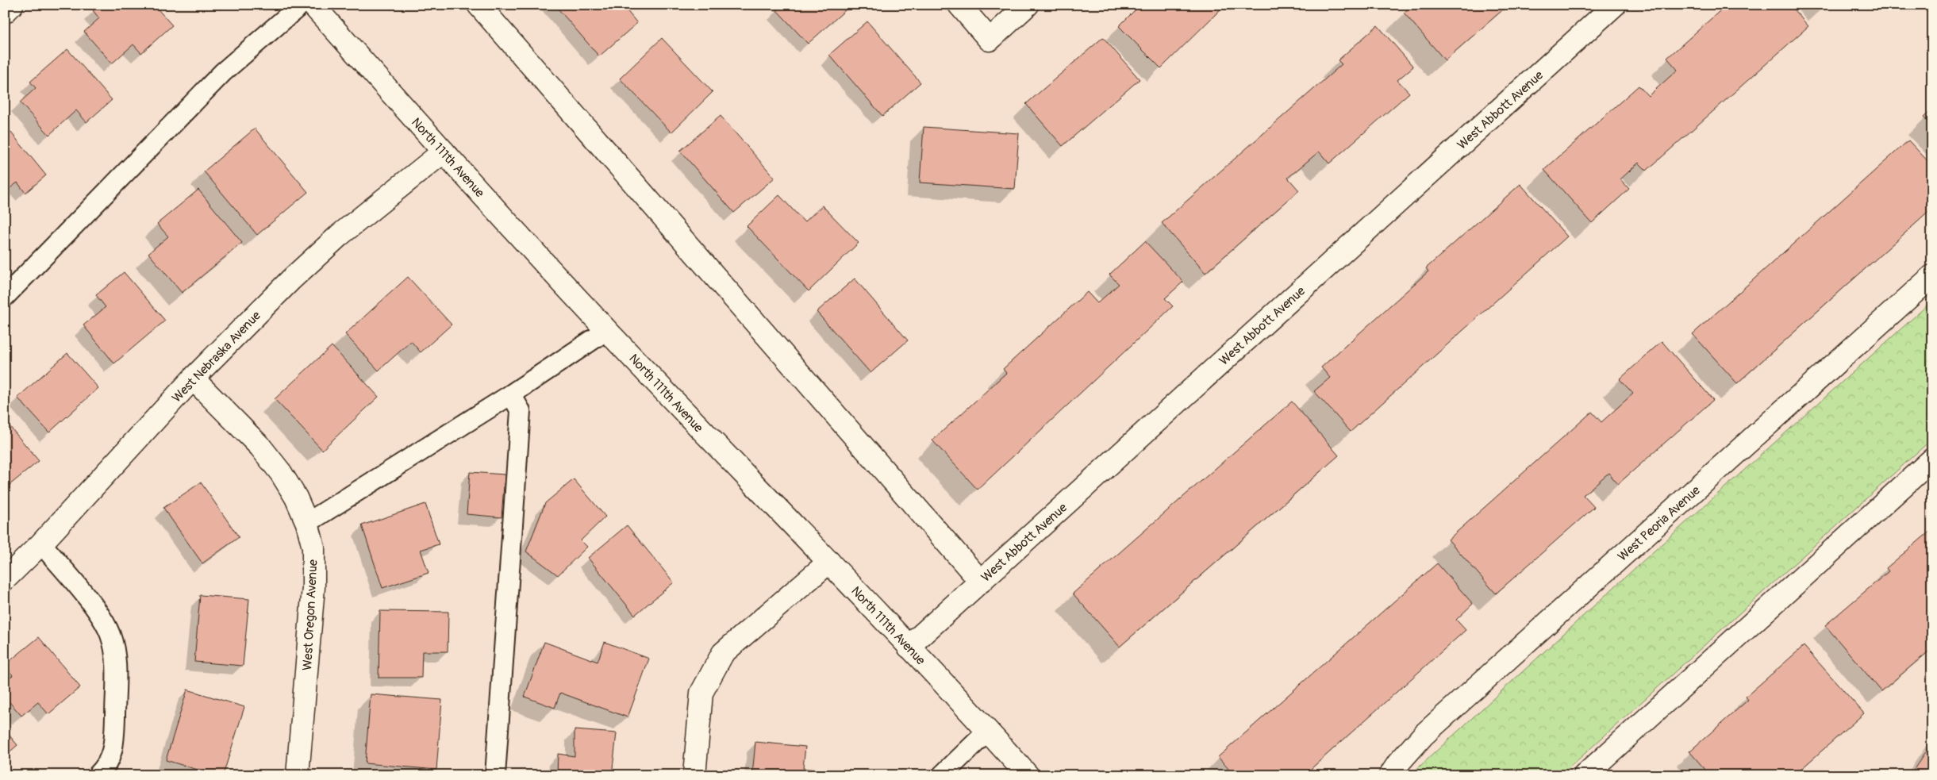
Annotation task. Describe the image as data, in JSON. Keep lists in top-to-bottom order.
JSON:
{
  "streets": {
    "street": [
      "West Abbott Avenue",
      "North 111th Avenue",
      "West Nebraska Avenue",
      "West Peoria Avenue",
      "West Oregon Avenue"
    ]
  },
  "crossings": [
    ["West Abbott Avenue", "North 111th Avenue"],
    ["North 111th Avenue", "West Nebraska Avenue"],
    ["West Nebraska Avenue", "West Oregon Avenue"]
  ]
}
